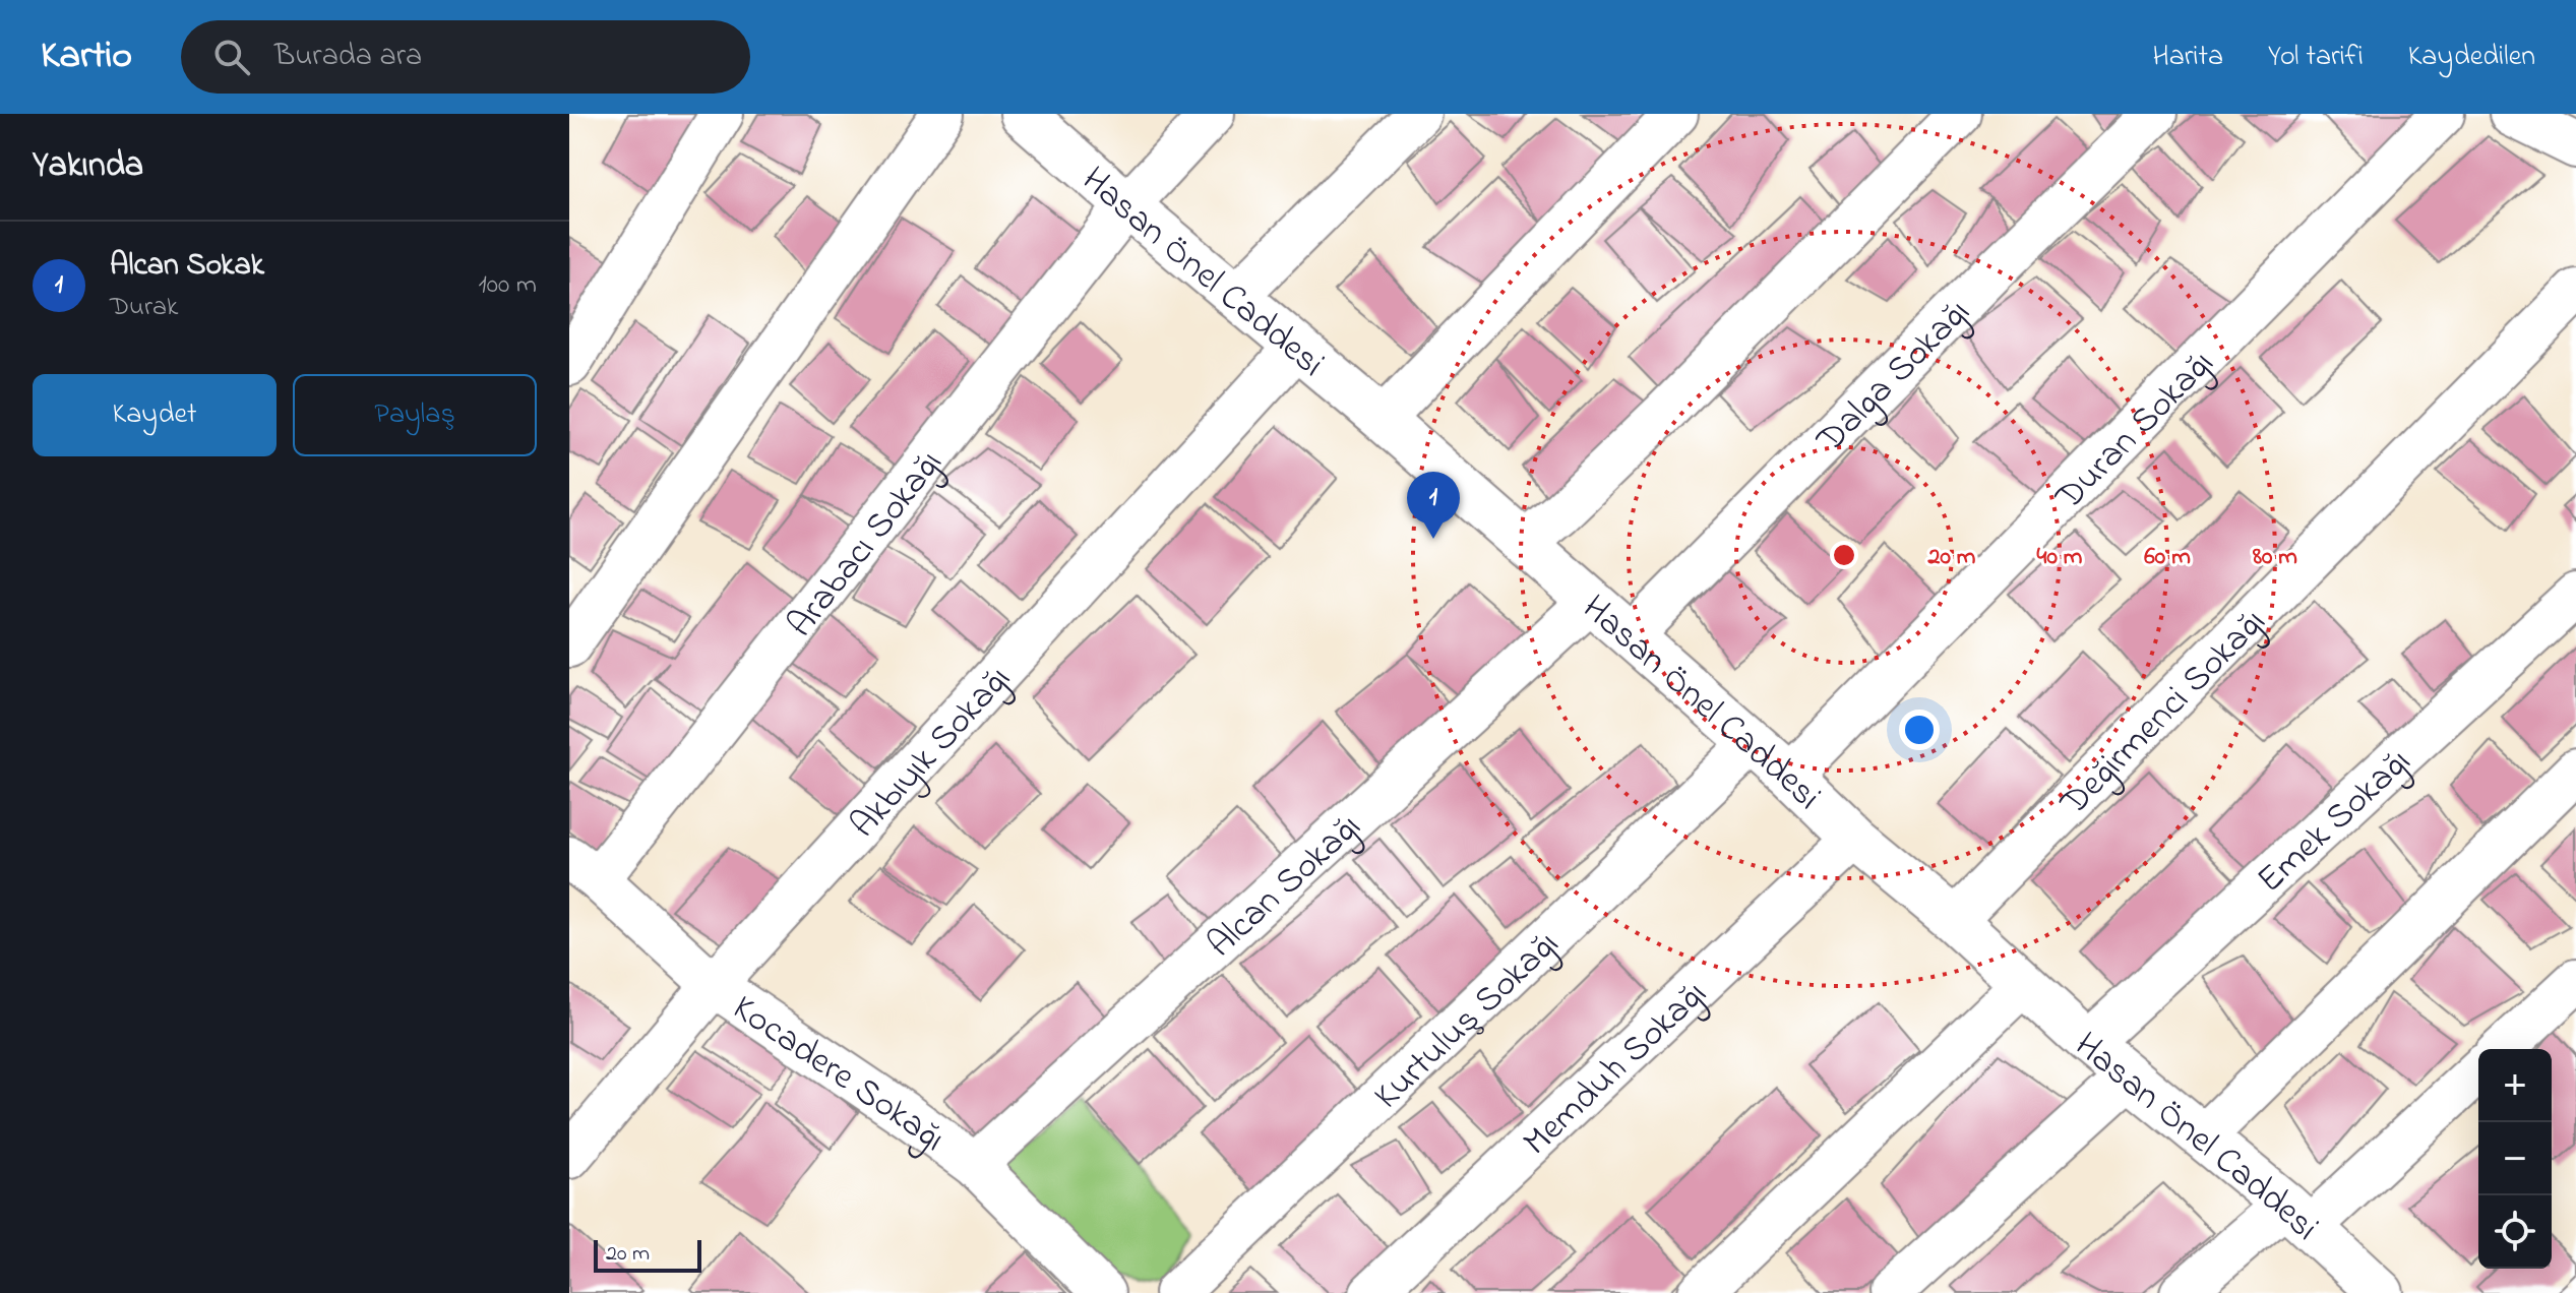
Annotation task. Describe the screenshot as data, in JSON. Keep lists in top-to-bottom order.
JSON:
{
  "streets": {
    "main road": ["Hasan Önel Caddesi"],
    "street": [
      "Dalga Sokağı",
      "Duran Sokağı",
      "Arabacı Sokağı",
      "Değirmenci Sokağı",
      "Akbıyık Sokağı",
      "Emek Sokağı",
      "Alcan Sokağı",
      "Kurtuluş Sokağı",
      "Memduh Sokağı",
      "Kocadere Sokağı"
    ]
  },
  "crossings": [
    ["Hasan Önel Caddesi", "Dalga Sokağı"],
    ["Hasan Önel Caddesi", "Duran Sokağı"],
    ["Hasan Önel Caddesi", "Arabacı Sokağı"],
    ["Hasan Önel Caddesi", "Değirmenci Sokağı"],
    ["Hasan Önel Caddesi", "Akbıyık Sokağı"],
    ["Hasan Önel Caddesi", "Emek Sokağı"],
    ["Hasan Önel Caddesi", "Alcan Sokağı"],
    ["Hasan Önel Caddesi", "Kurtuluş Sokağı"],
    ["Hasan Önel Caddesi", "Memduh Sokağı"],
    ["Arabacı Sokağı", "Kocadere Sokağı"],
    ["Akbıyık Sokağı", "Kocadere Sokağı"],
    ["Alcan Sokağı", "Kocadere Sokağı"]
  ],
  "scale_bar": "20 m",
  "page": {
    "header": "Kartio",
    "search": "Burada ara",
    "nav": ["Harita", "Yol tarifi", "Kaydedilen"],
    "heading": "Yakında",
    "list": [
      {
        "mark": "1",
        "name": "Alcan Sokak",
        "note": "Durak",
        "value": "100 m"
      }
    ],
    "buttons": ["Kaydet", "Paylaş"],
    "pins": "1",
    "map_buttons": ["+", "−"],
    "scale": "20 m"
  },
  "rings": [
    "20 m",
    "40 m",
    "60 m",
    "80 m"
  ]
}
